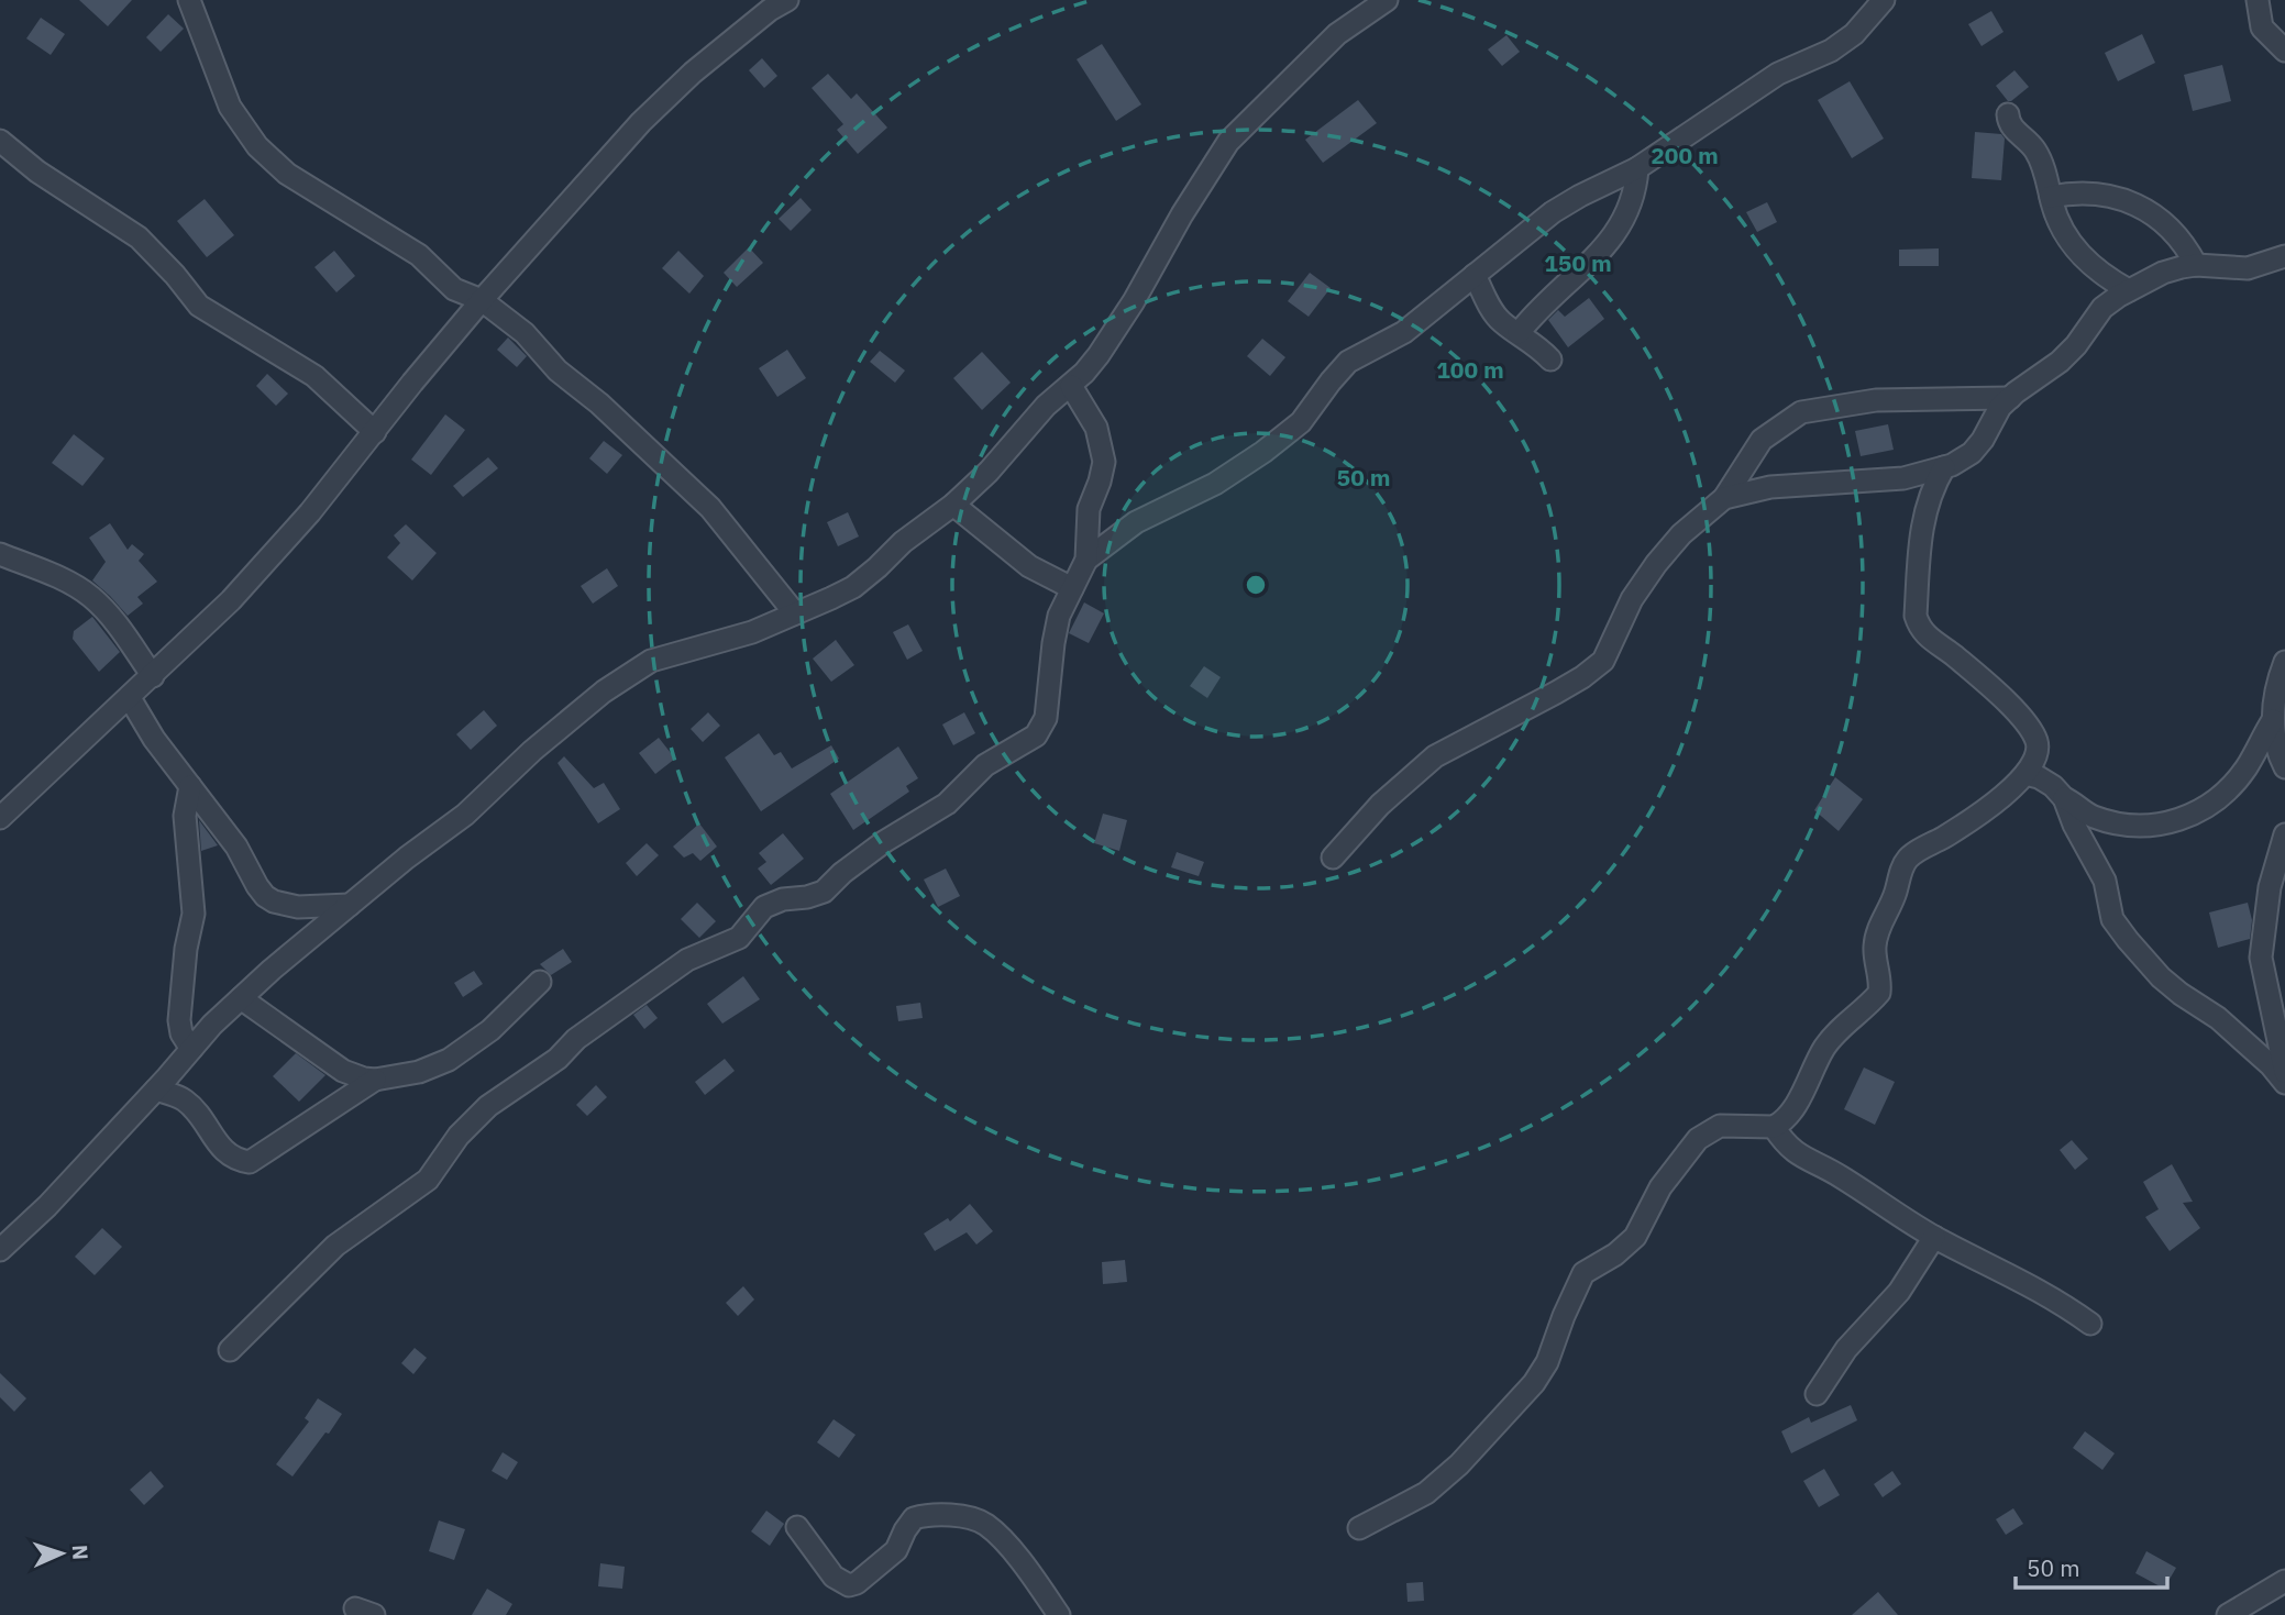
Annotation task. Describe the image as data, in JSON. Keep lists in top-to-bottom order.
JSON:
{
  "scale_bar": "50 m",
  "north": "right",
  "rings": [
    "200 m",
    "150 m",
    "100 m",
    "50 m"
  ]
}
